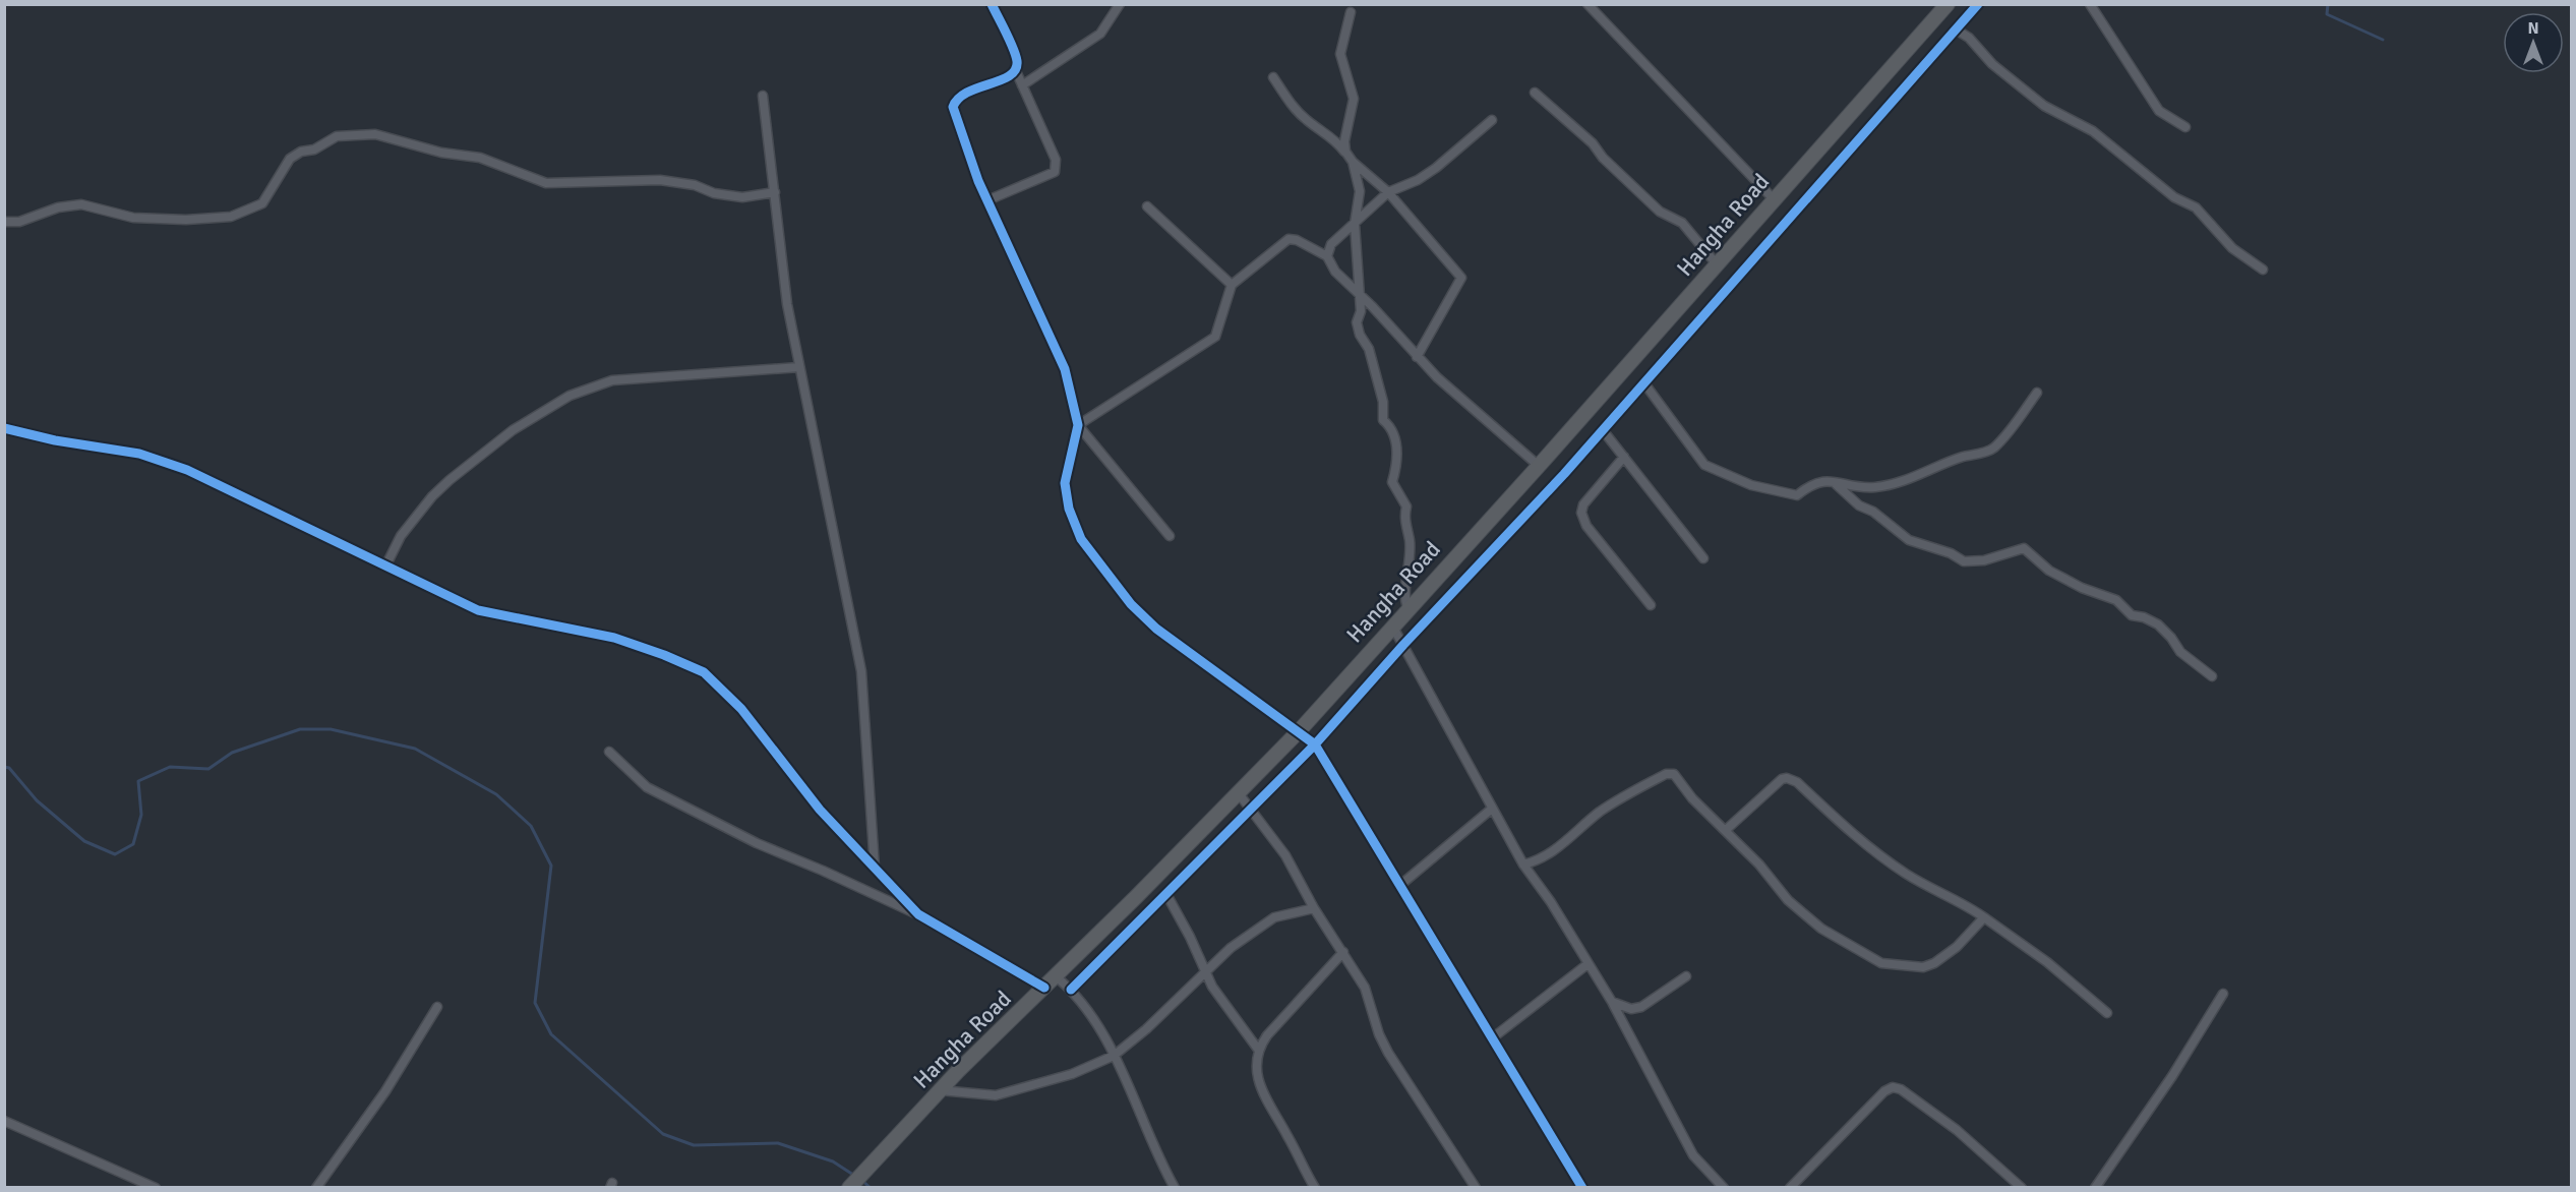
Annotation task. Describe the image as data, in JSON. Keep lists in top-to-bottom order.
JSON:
{
  "streets": {
    "highway": ["Hangha Road"]
  },
  "north": "top"
}
